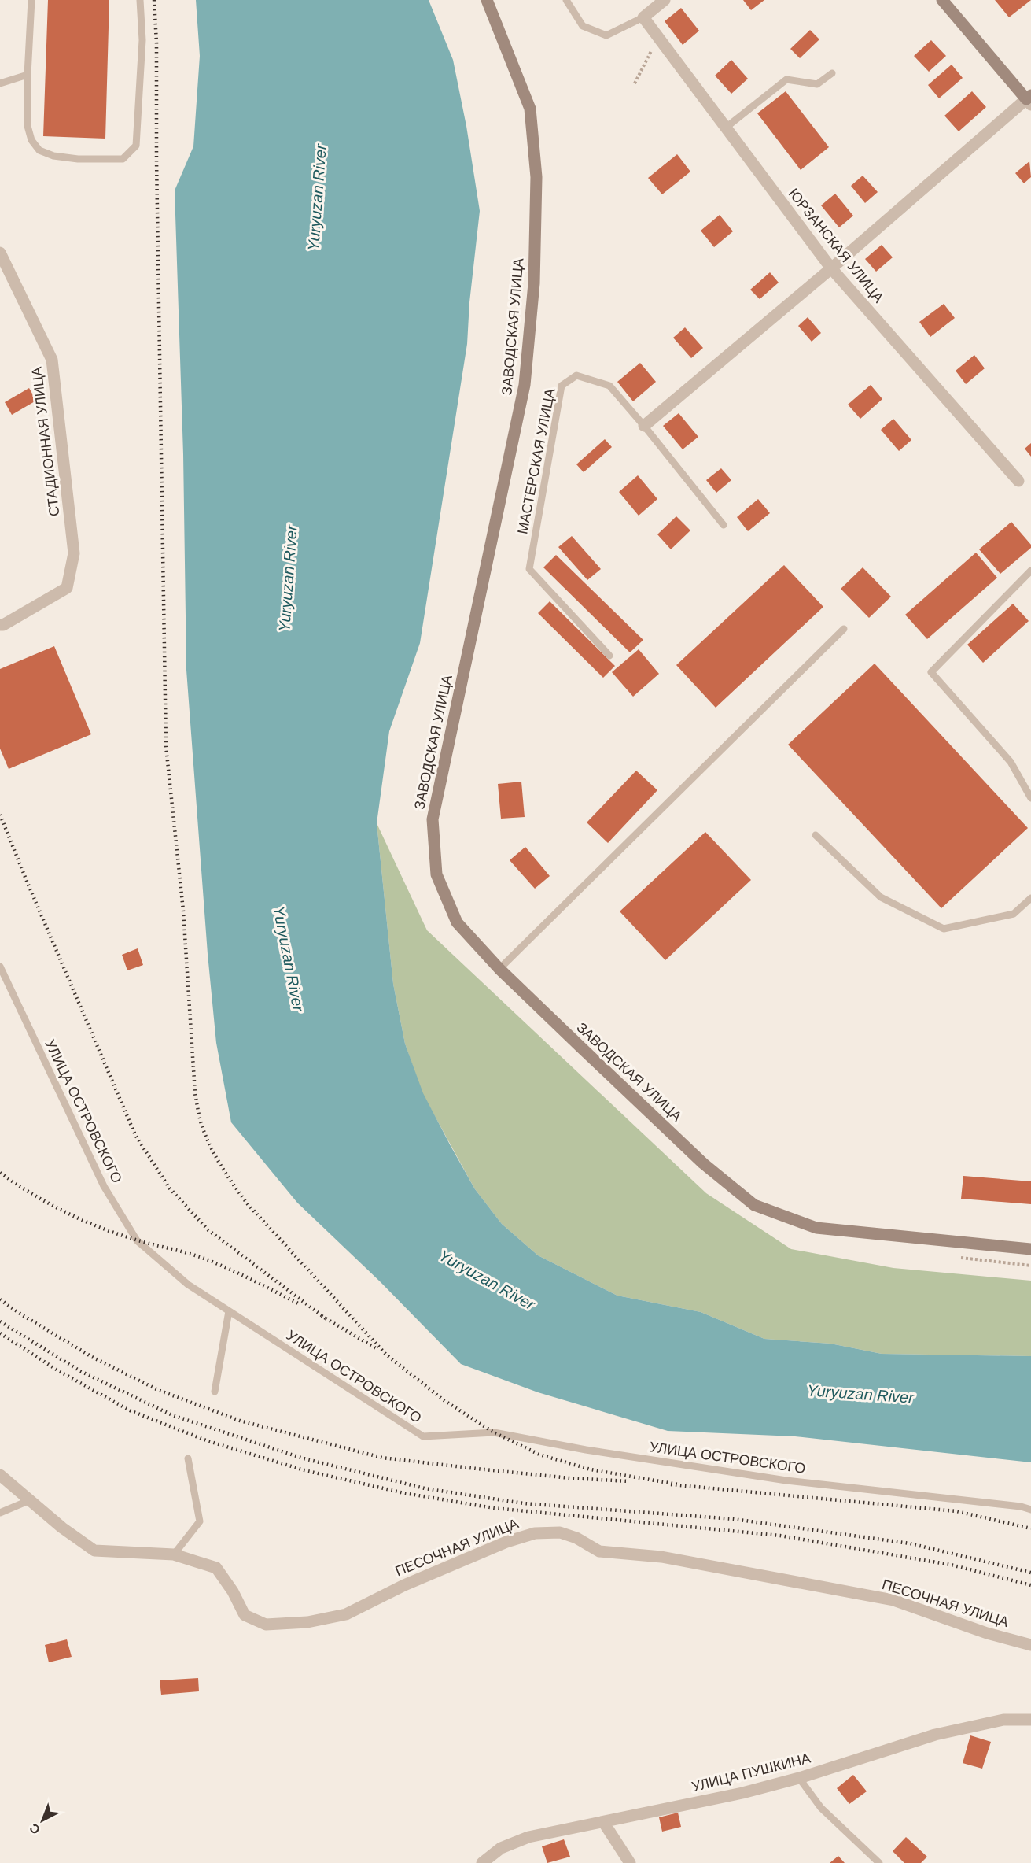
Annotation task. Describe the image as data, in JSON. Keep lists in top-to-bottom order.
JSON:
{
  "streets": {
    "street": [
      "ЮРЗАНСКАЯ УЛИЦА",
      "ЗАВОДСКАЯ УЛИЦА",
      "СТАДИОННАЯ УЛИЦА",
      "ПЕСОЧНАЯ УЛИЦА",
      "УЛИЦА ПУШКИНА"
    ],
    "lane": ["МАСТЕРСКАЯ УЛИЦА", "УЛИЦА ОСТРОВСКОГО"]
  },
  "water": ["Yuryuzan River"],
  "north": "bottom left"
}
